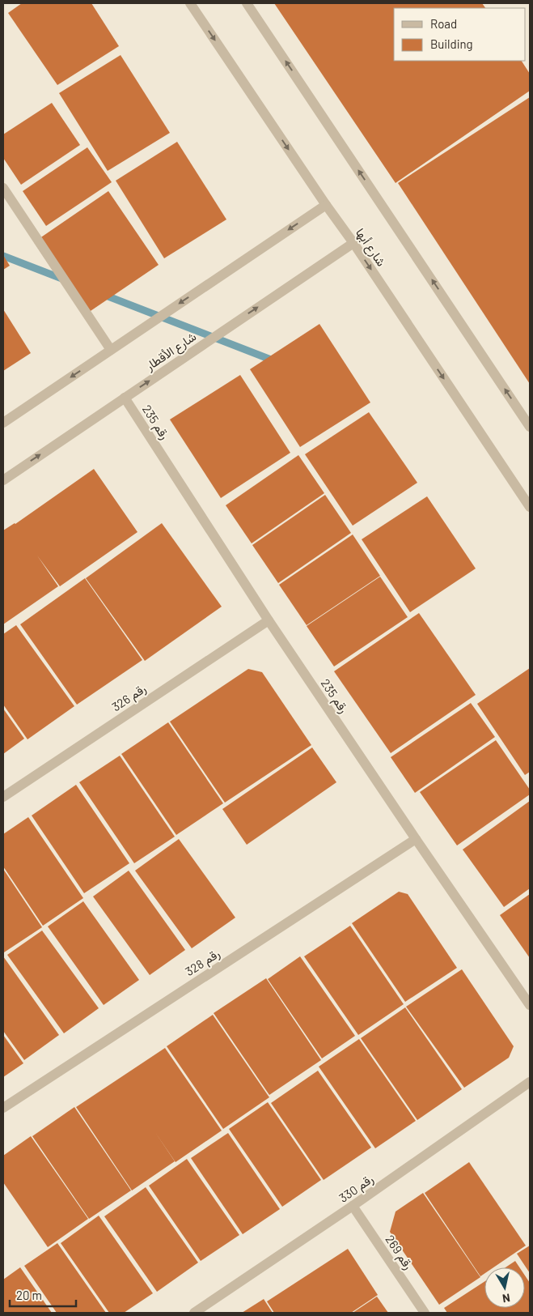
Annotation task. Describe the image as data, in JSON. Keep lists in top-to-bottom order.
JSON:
{
  "streets": {
    "street": [
      "شارع أبها",
      "شارع الأقطار",
      "رقم 235",
      "رقم 326",
      "رقم 328",
      "رقم 330",
      "رقم 269"
    ]
  },
  "crossings": [
    ["شارع أبها", "شارع الأقطار"],
    ["شارع الأقطار", "رقم 235"],
    ["رقم 235", "رقم 326"],
    ["رقم 235", "رقم 328"],
    ["رقم 330", "رقم 269"]
  ],
  "legend": ["Road", "Building"],
  "scale_bar": "20 m",
  "north": "bottom"
}
